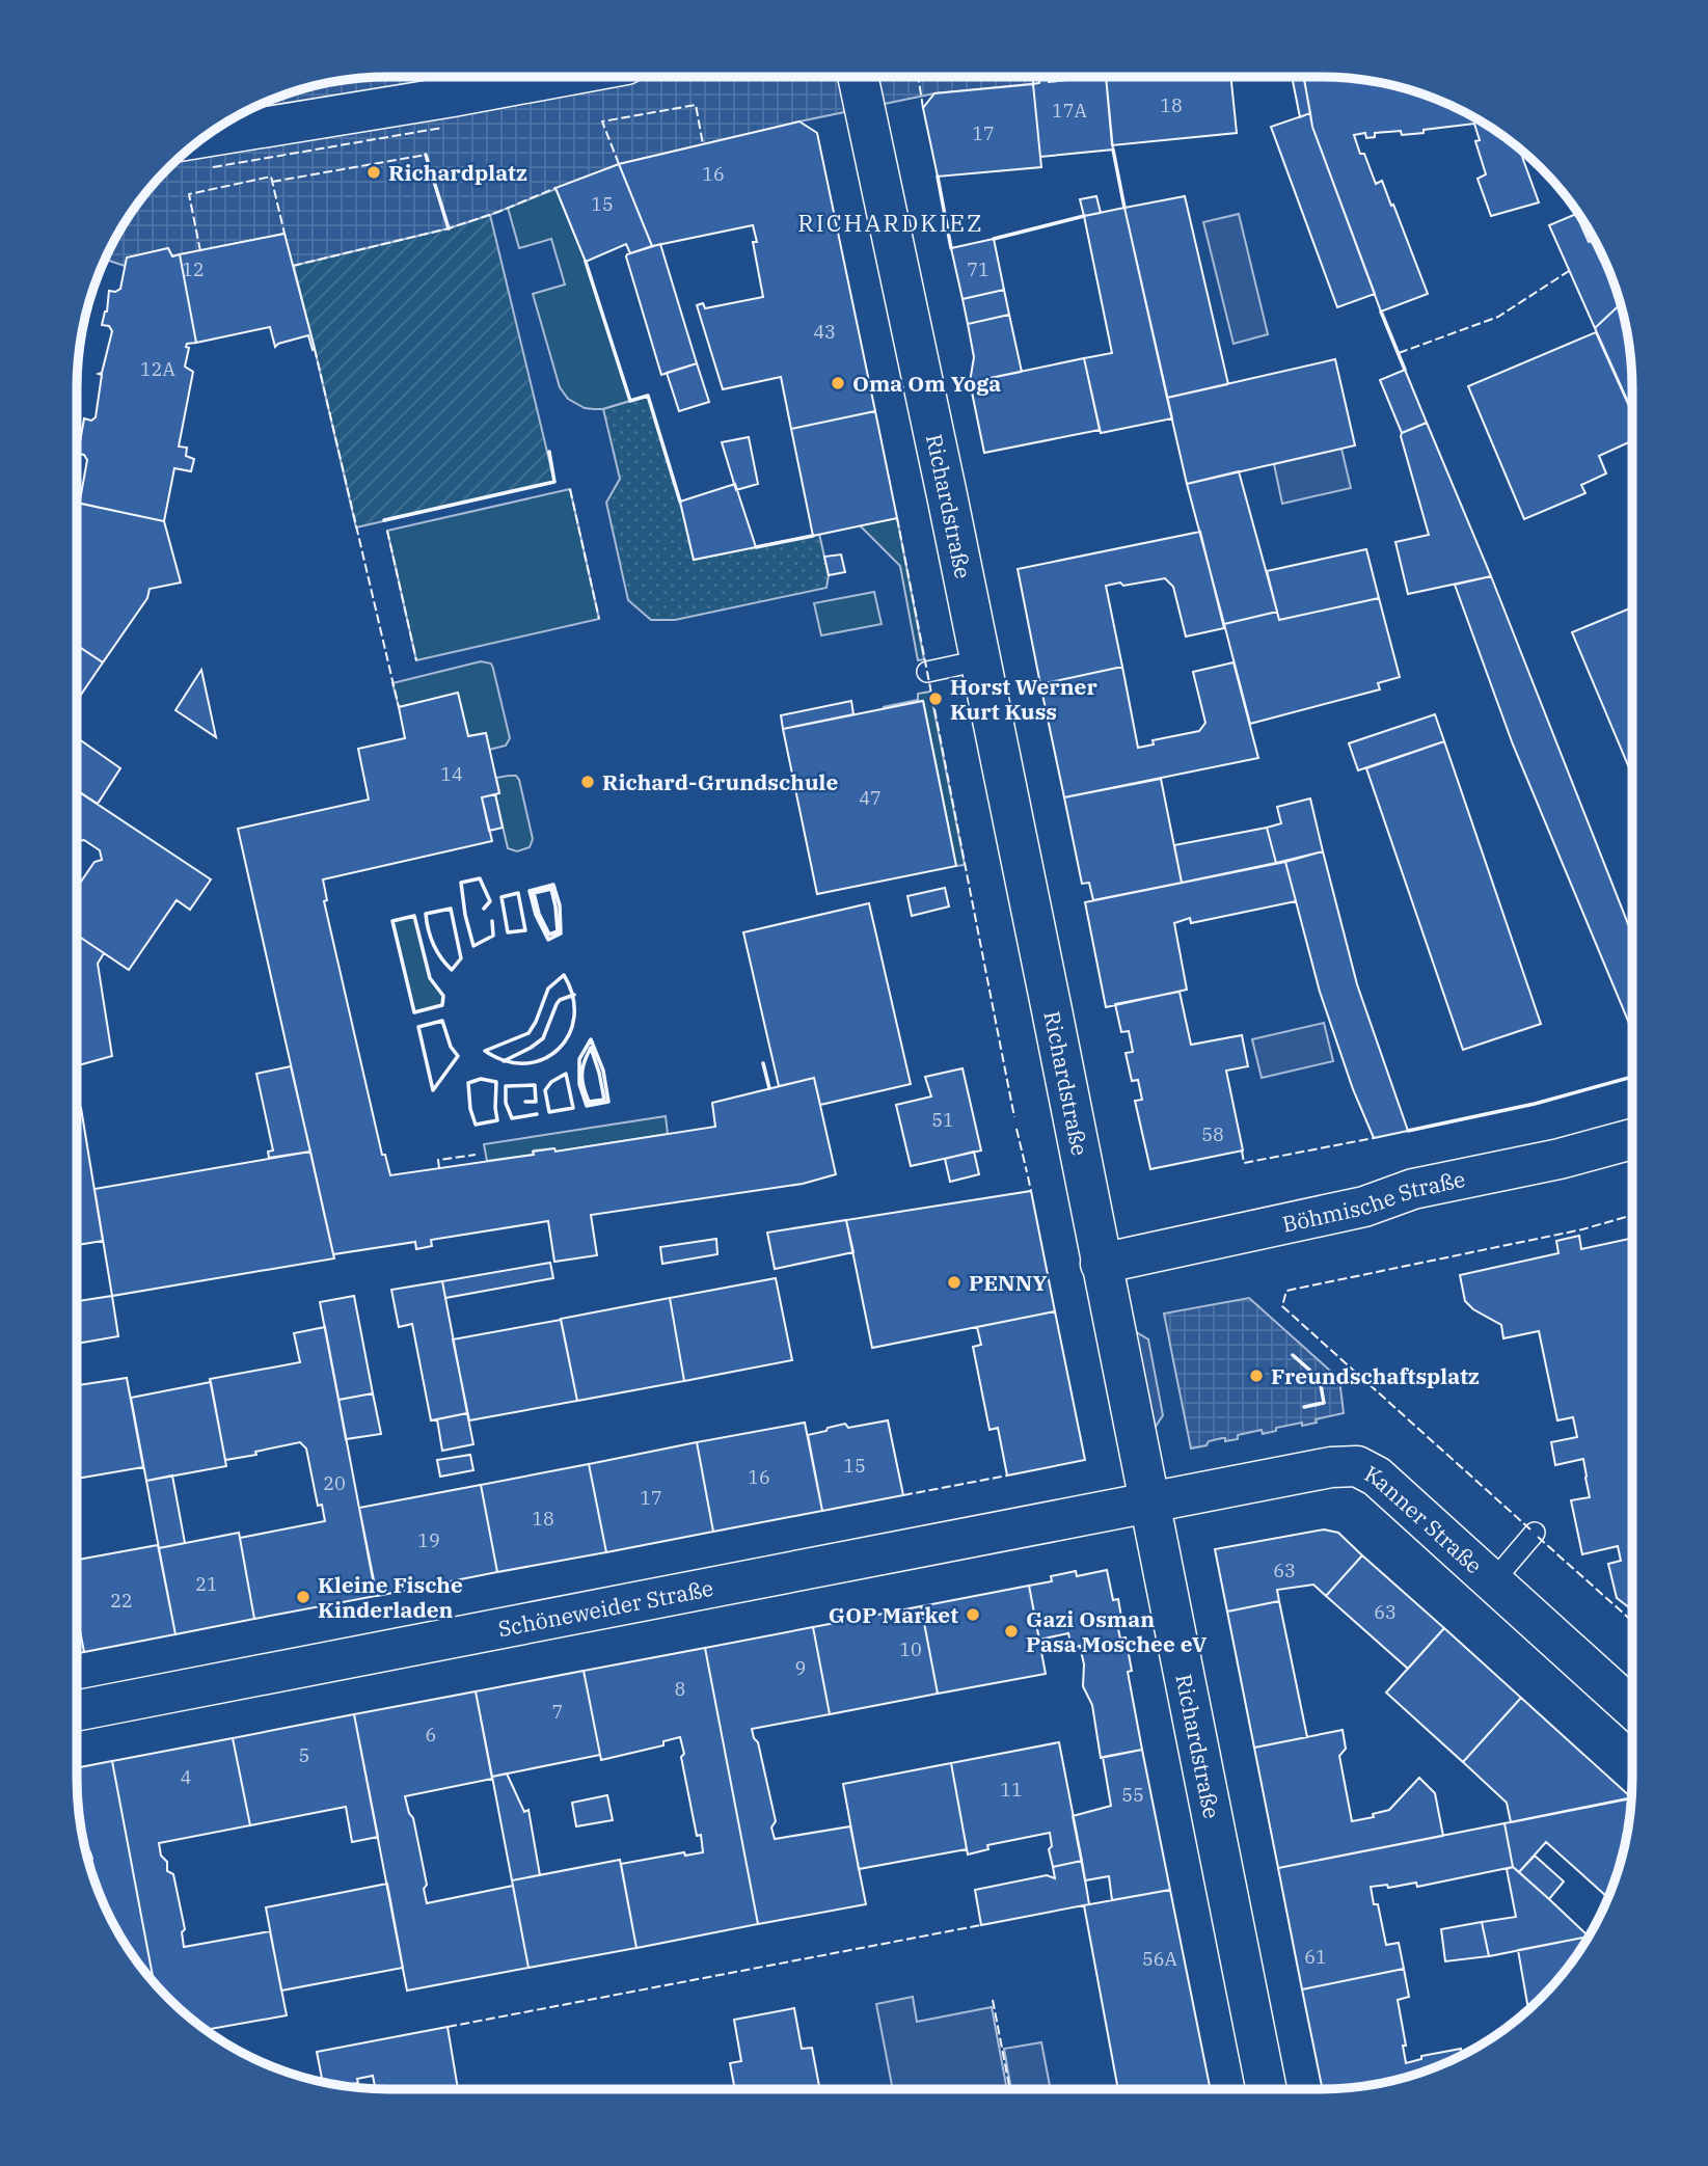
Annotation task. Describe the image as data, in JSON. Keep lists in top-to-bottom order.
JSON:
{
  "streets": {
    "street": [
      "Richardstraße",
      "Böhmische Straße",
      "Kanner Straße",
      "Schöneweider Straße"
    ]
  },
  "crossings": [
    ["Richardstraße", "Böhmische Straße"],
    ["Richardstraße", "Kanner Straße"],
    ["Richardstraße", "Schöneweider Straße"],
    ["Kanner Straße", "Schöneweider Straße"]
  ],
  "districts": ["RICHARDKIEZ"],
  "places": [
    "Richardplatz",
    "Oma Om Yoga",
    "Horst Werner Kurt Kuss",
    "Richard-Grundschule",
    "PENNY",
    "Freundschaftsplatz",
    "Kleine Fische Kinderladen",
    "GOP Market",
    "Gazi Osman Pasa Moschee eV"
  ],
  "house_numbers": [
    "18",
    "17A",
    "17",
    "16",
    "15",
    "12",
    "71",
    "43",
    "12A",
    "14",
    "47",
    "51",
    "58",
    "15",
    "16",
    "20",
    "17",
    "18",
    "19",
    "63",
    "21",
    "22",
    "63",
    "10",
    "9",
    "8",
    "7",
    "6",
    "5",
    "4",
    "11",
    "55",
    "61",
    "56A"
  ]
}
